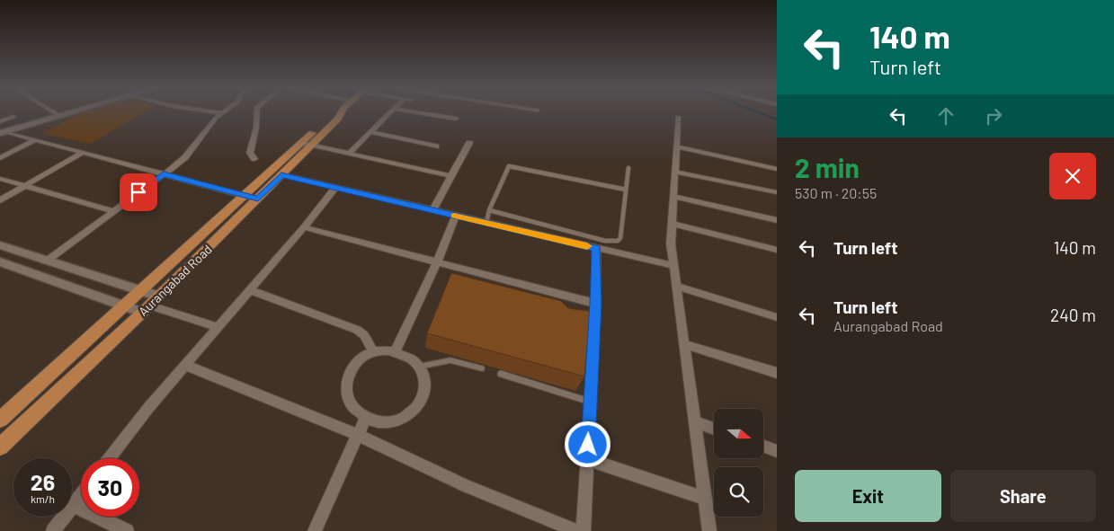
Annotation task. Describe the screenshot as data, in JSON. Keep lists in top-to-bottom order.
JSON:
{
  "streets": {
    "main road": ["Aurangabad Road"]
  },
  "north": "right",
  "page": {
    "turn": ["140 m", "Turn left"],
    "heading": ["2 min", "530 m · 20:55"],
    "list": [
      {
        "name": "Turn left",
        "value": "140 m"
      },
      {
        "name": "Turn left",
        "note": "Aurangabad Road",
        "value": "240 m"
      }
    ],
    "speed": "26 km/h",
    "limit": "30",
    "buttons": ["Exit", "Share"]
  }
}
